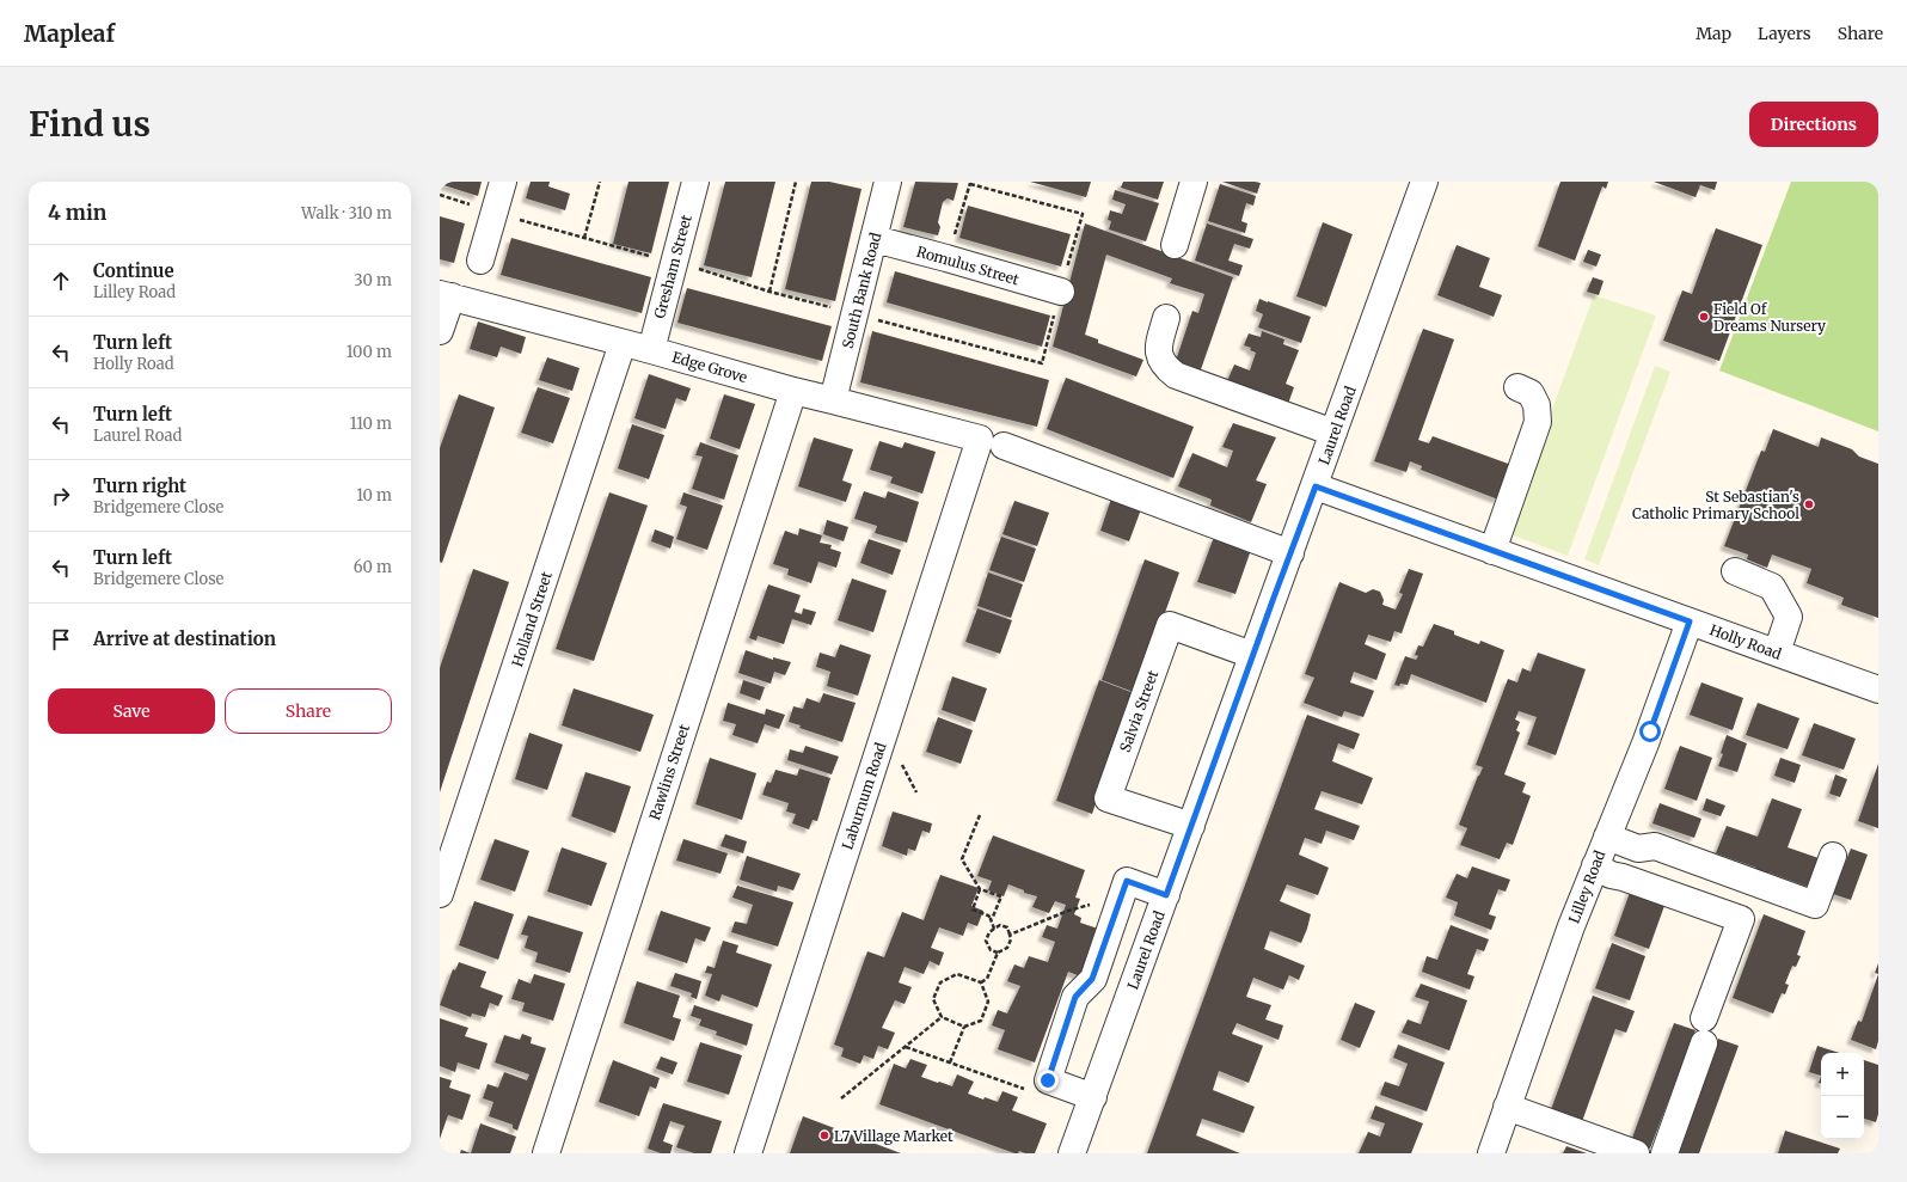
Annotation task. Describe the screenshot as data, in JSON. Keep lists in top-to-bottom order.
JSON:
{
  "streets": {
    "street": [
      "Romulus Street",
      "Gresham Street",
      "South Bank Road",
      "Edge Grove",
      "Laurel Road",
      "Holland Street",
      "Holly Road",
      "Salvia Street",
      "Rawlins Street",
      "Laburnum Road",
      "Lilley Road"
    ]
  },
  "crossings": [
    ["Romulus Street", "South Bank Road"],
    ["Gresham Street", "Edge Grove"],
    ["South Bank Road", "Edge Grove"],
    ["Edge Grove", "Laurel Road"],
    ["Edge Grove", "Holland Street"],
    ["Edge Grove", "Rawlins Street"],
    ["Edge Grove", "Laburnum Road"],
    ["Laurel Road", "Holly Road"],
    ["Laurel Road", "Salvia Street"],
    ["Holly Road", "Lilley Road"]
  ],
  "places": ["Field Of Dreams Nursery", "St Sebastian's Catholic Primary School", "L7 Village Market"],
  "page": {
    "header": "Mapleaf",
    "nav": ["Map", "Layers", "Share"],
    "buttons": [
      "Directions",
      ["Save", "Share"]
    ],
    "title": "Find us",
    "heading": ["4 min", "Walk · 310 m"],
    "list": [
      ["Continue", "Lilley Road", "30 m"],
      ["Turn left", "Holly Road", "100 m"],
      ["Turn left", "Laurel Road", "110 m"],
      ["Turn right", "Bridgemere Close", "10 m"],
      ["Turn left", "Bridgemere Close", "60 m"],
      "Arrive at destination"
    ],
    "map_buttons": ["+", "−"]
  }
}
